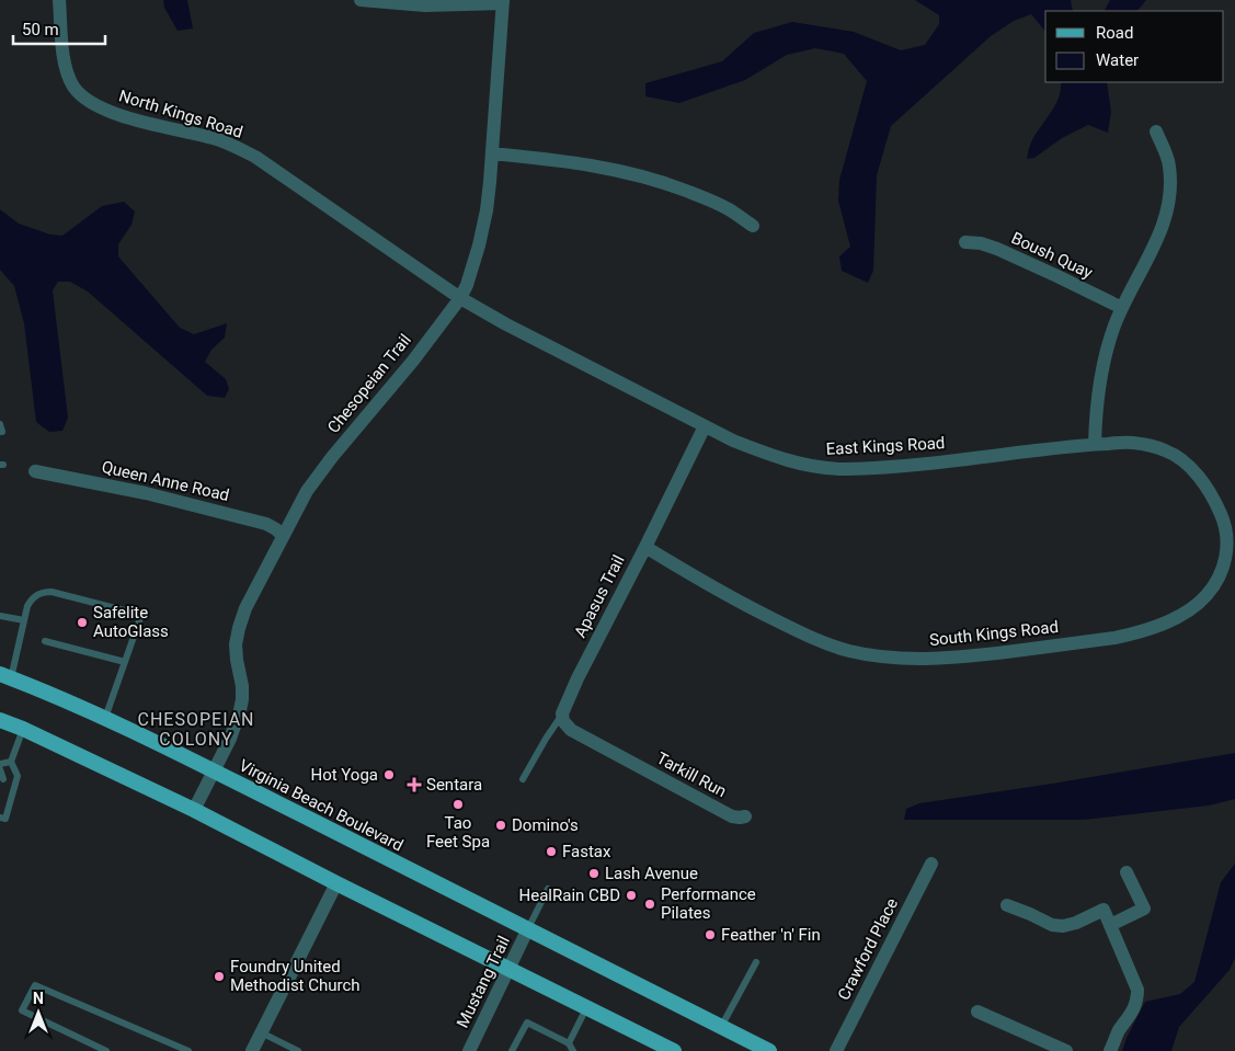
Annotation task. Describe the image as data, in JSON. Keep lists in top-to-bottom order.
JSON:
{
  "streets": {
    "main road": ["Virginia Beach Boulevard"],
    "street": [
      "North Kings Road",
      "Boush Quay",
      "Chesopeian Trail",
      "East Kings Road",
      "Queen Anne Road",
      "Apasus Trail",
      "South Kings Road",
      "Tarkill Run",
      "Crawford Place",
      "Mustang Trail"
    ]
  },
  "crossings": [
    ["North Kings Road", "Chesopeian Trail"],
    ["North Kings Road", "East Kings Road"],
    ["Chesopeian Trail", "East Kings Road"],
    ["Chesopeian Trail", "Queen Anne Road"],
    ["Chesopeian Trail", "Virginia Beach Boulevard"],
    ["East Kings Road", "Apasus Trail"],
    ["East Kings Road", "South Kings Road"],
    ["Apasus Trail", "South Kings Road"],
    ["Apasus Trail", "Tarkill Run"],
    ["Virginia Beach Boulevard", "Mustang Trail"]
  ],
  "districts": ["CHESOPEIAN COLONY"],
  "places": {
    "other": [
      "Safelite AutoGlass",
      "Hot Yoga",
      "Tao Feet Spa",
      "Domino's",
      "Fastax",
      "Lash Avenue",
      "HealRain CBD",
      "Performance Pilates",
      "Feather 'n' Fin",
      "Foundry United Methodist Church"
    ],
    "health": ["Sentara"]
  },
  "legend": ["Road", "Water"],
  "scale_bar": "50 m",
  "north": "top"
}
